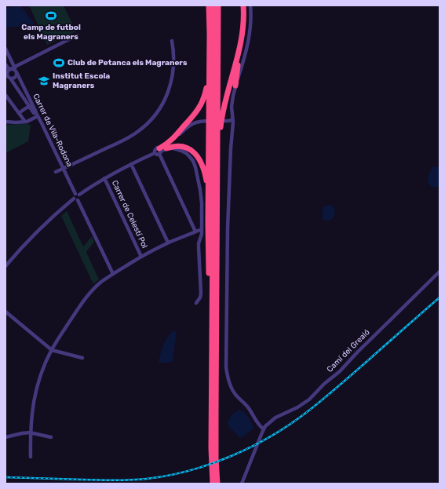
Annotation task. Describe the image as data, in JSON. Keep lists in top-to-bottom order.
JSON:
{
  "streets": {
    "street": ["Carrer de Vila-Rodona", "Carrer de Celestí Pol", "Camí del Grealó"]
  },
  "places": {
    "sports": ["Camp de futbol els Magraners", "Club de Petanca els Magraners"],
    "school or university": ["Institut Escola Magraners"]
  }
}
